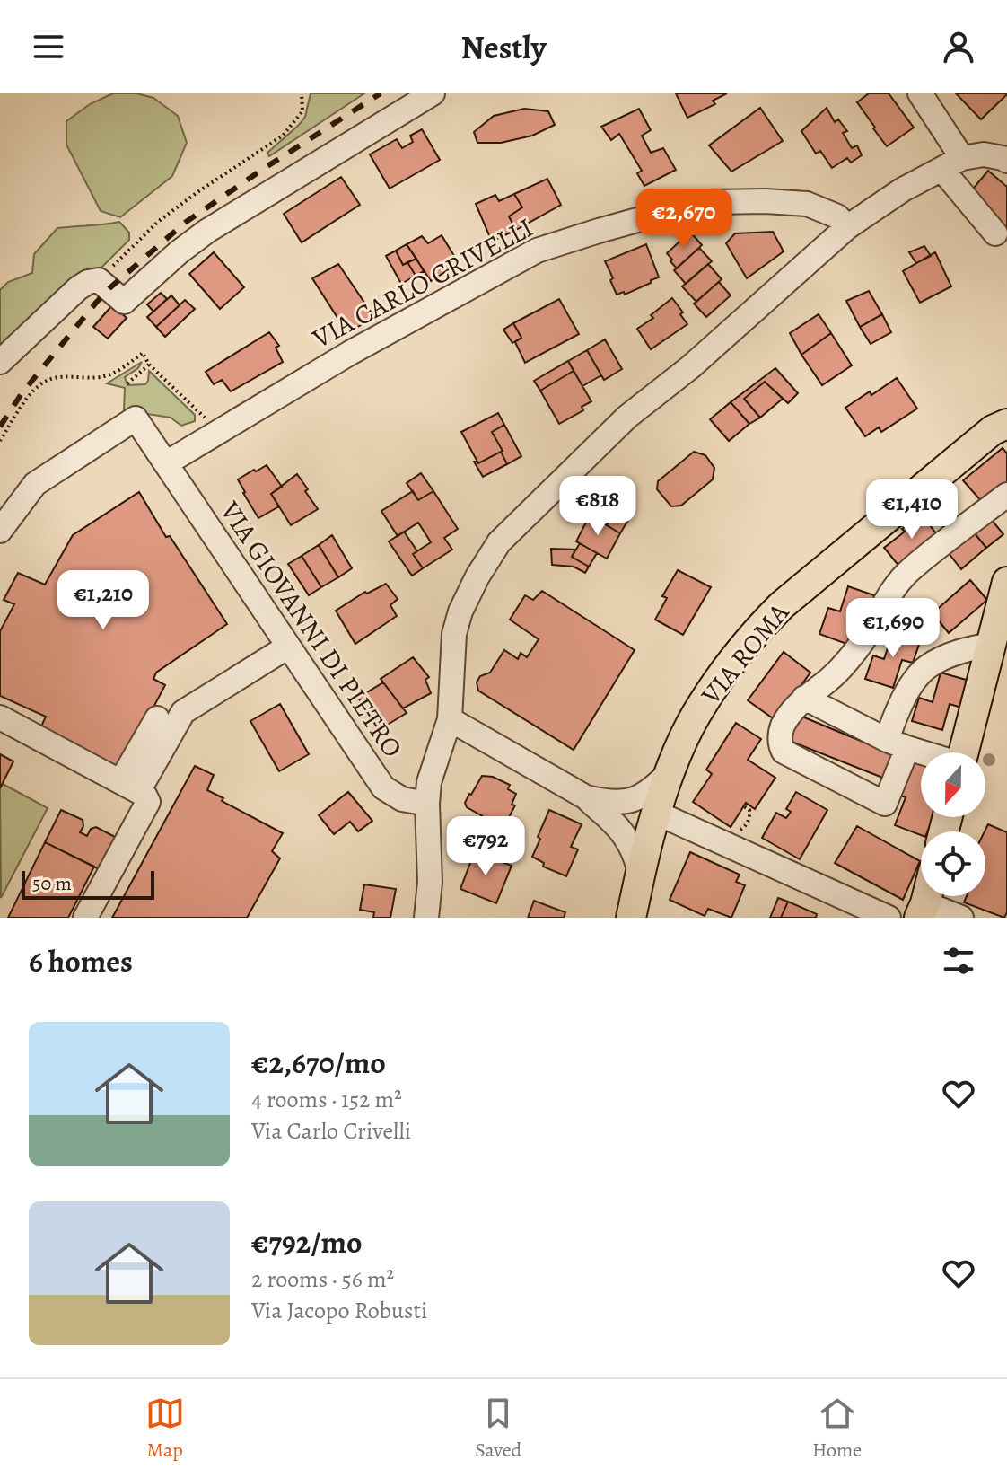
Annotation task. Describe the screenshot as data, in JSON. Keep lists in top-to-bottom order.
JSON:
{
  "streets": {
    "main road": ["VIA ROMA"],
    "street": ["VIA CARLO CRIVELLI", "VIA GIOVANNI DI PIETRO"]
  },
  "crossings": [
    ["VIA CARLO CRIVELLI", "VIA GIOVANNI DI PIETRO"]
  ],
  "scale_bar": "50 m",
  "north": "bottom",
  "page": {
    "header": "Nestly",
    "price": [
      "€2,670",
      "€818",
      "€1,410",
      "€1,210",
      "€1,690",
      "€792"
    ],
    "scale": "50 m",
    "heading": "6 homes",
    "list": [
      {
        "name": "€2,670/mo",
        "note": "4 rooms · 152 m² · Via Carlo Crivelli"
      },
      {
        "name": "€792/mo",
        "note": "2 rooms · 56 m² · Via Jacopo Robusti"
      }
    ],
    "tabs": ["Map", "Saved", "Home"]
  }
}
